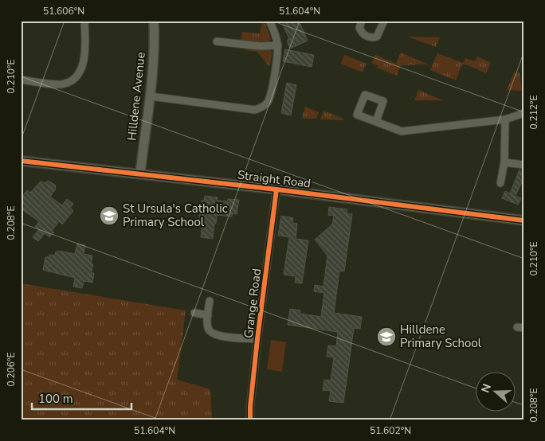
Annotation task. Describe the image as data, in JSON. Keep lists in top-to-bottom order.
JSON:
{
  "streets": {
    "street": ["Hilldene Avenue", "Straight Road", "Grange Road"]
  },
  "crossings": [
    ["Hilldene Avenue", "Straight Road"],
    ["Straight Road", "Grange Road"]
  ],
  "places": {
    "school or university": ["St Ursula's Catholic Primary School", "Hilldene Primary School"]
  },
  "scale_bar": "100 m",
  "north": "left",
  "coordinates": [
    "51.606°N",
    "51.604°N",
    "0.210°E",
    "0.212°E",
    "0.208°E",
    "0.206°E",
    "51.602°N"
  ]
}
